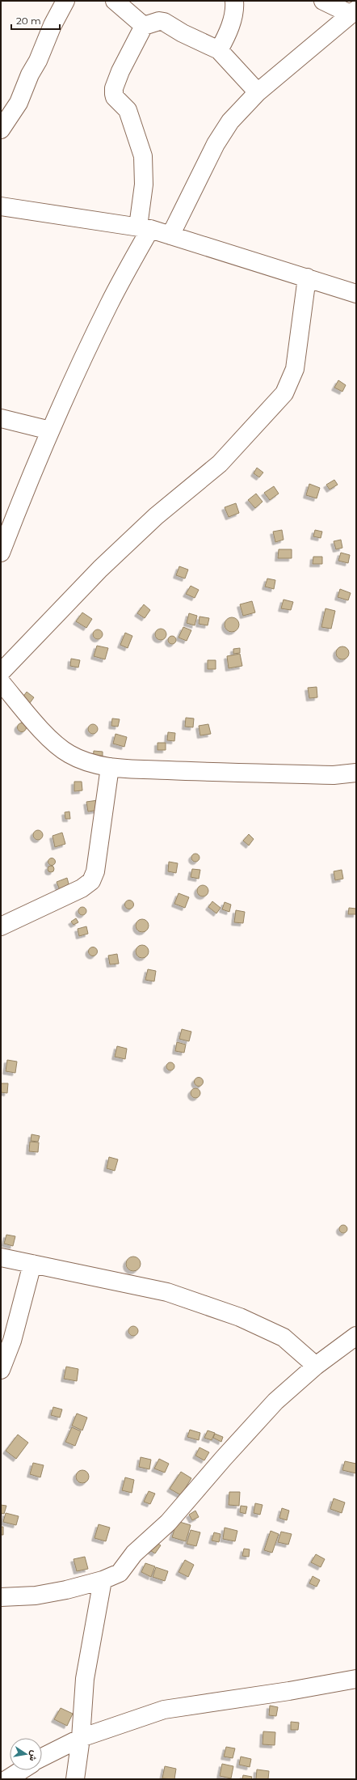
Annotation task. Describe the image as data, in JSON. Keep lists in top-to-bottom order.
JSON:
{
  "scale_bar": "20 m",
  "north": "right"
}
